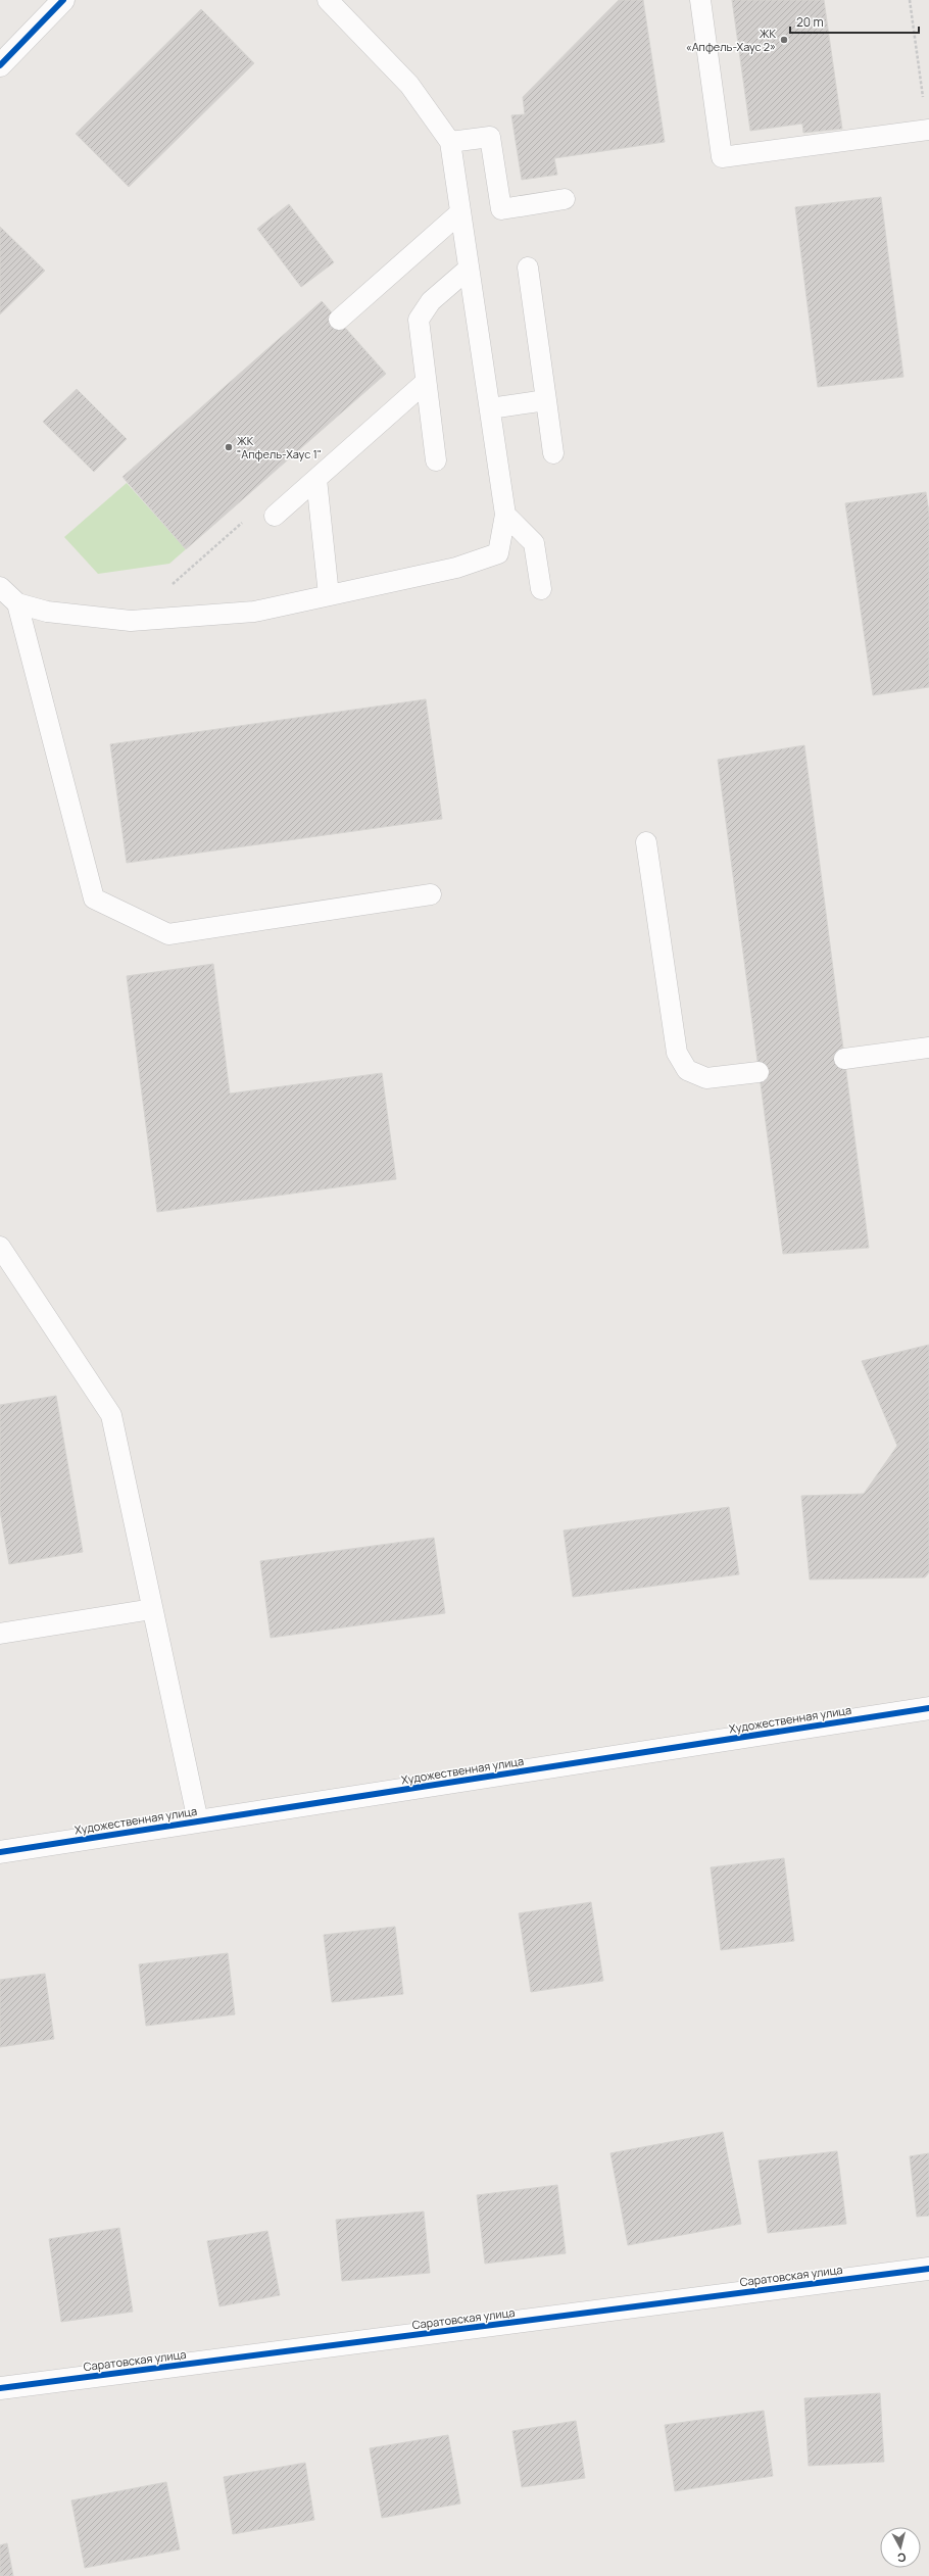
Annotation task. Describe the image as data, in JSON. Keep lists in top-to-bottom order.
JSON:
{
  "streets": {
    "street": ["Художественная улица", "Саратовская улица"]
  },
  "places": ["ЖК «Апфель-Хаус 2»", "ЖК \"Апфель-Хаус 1\""],
  "scale_bar": "20 m",
  "north": "bottom"
}
